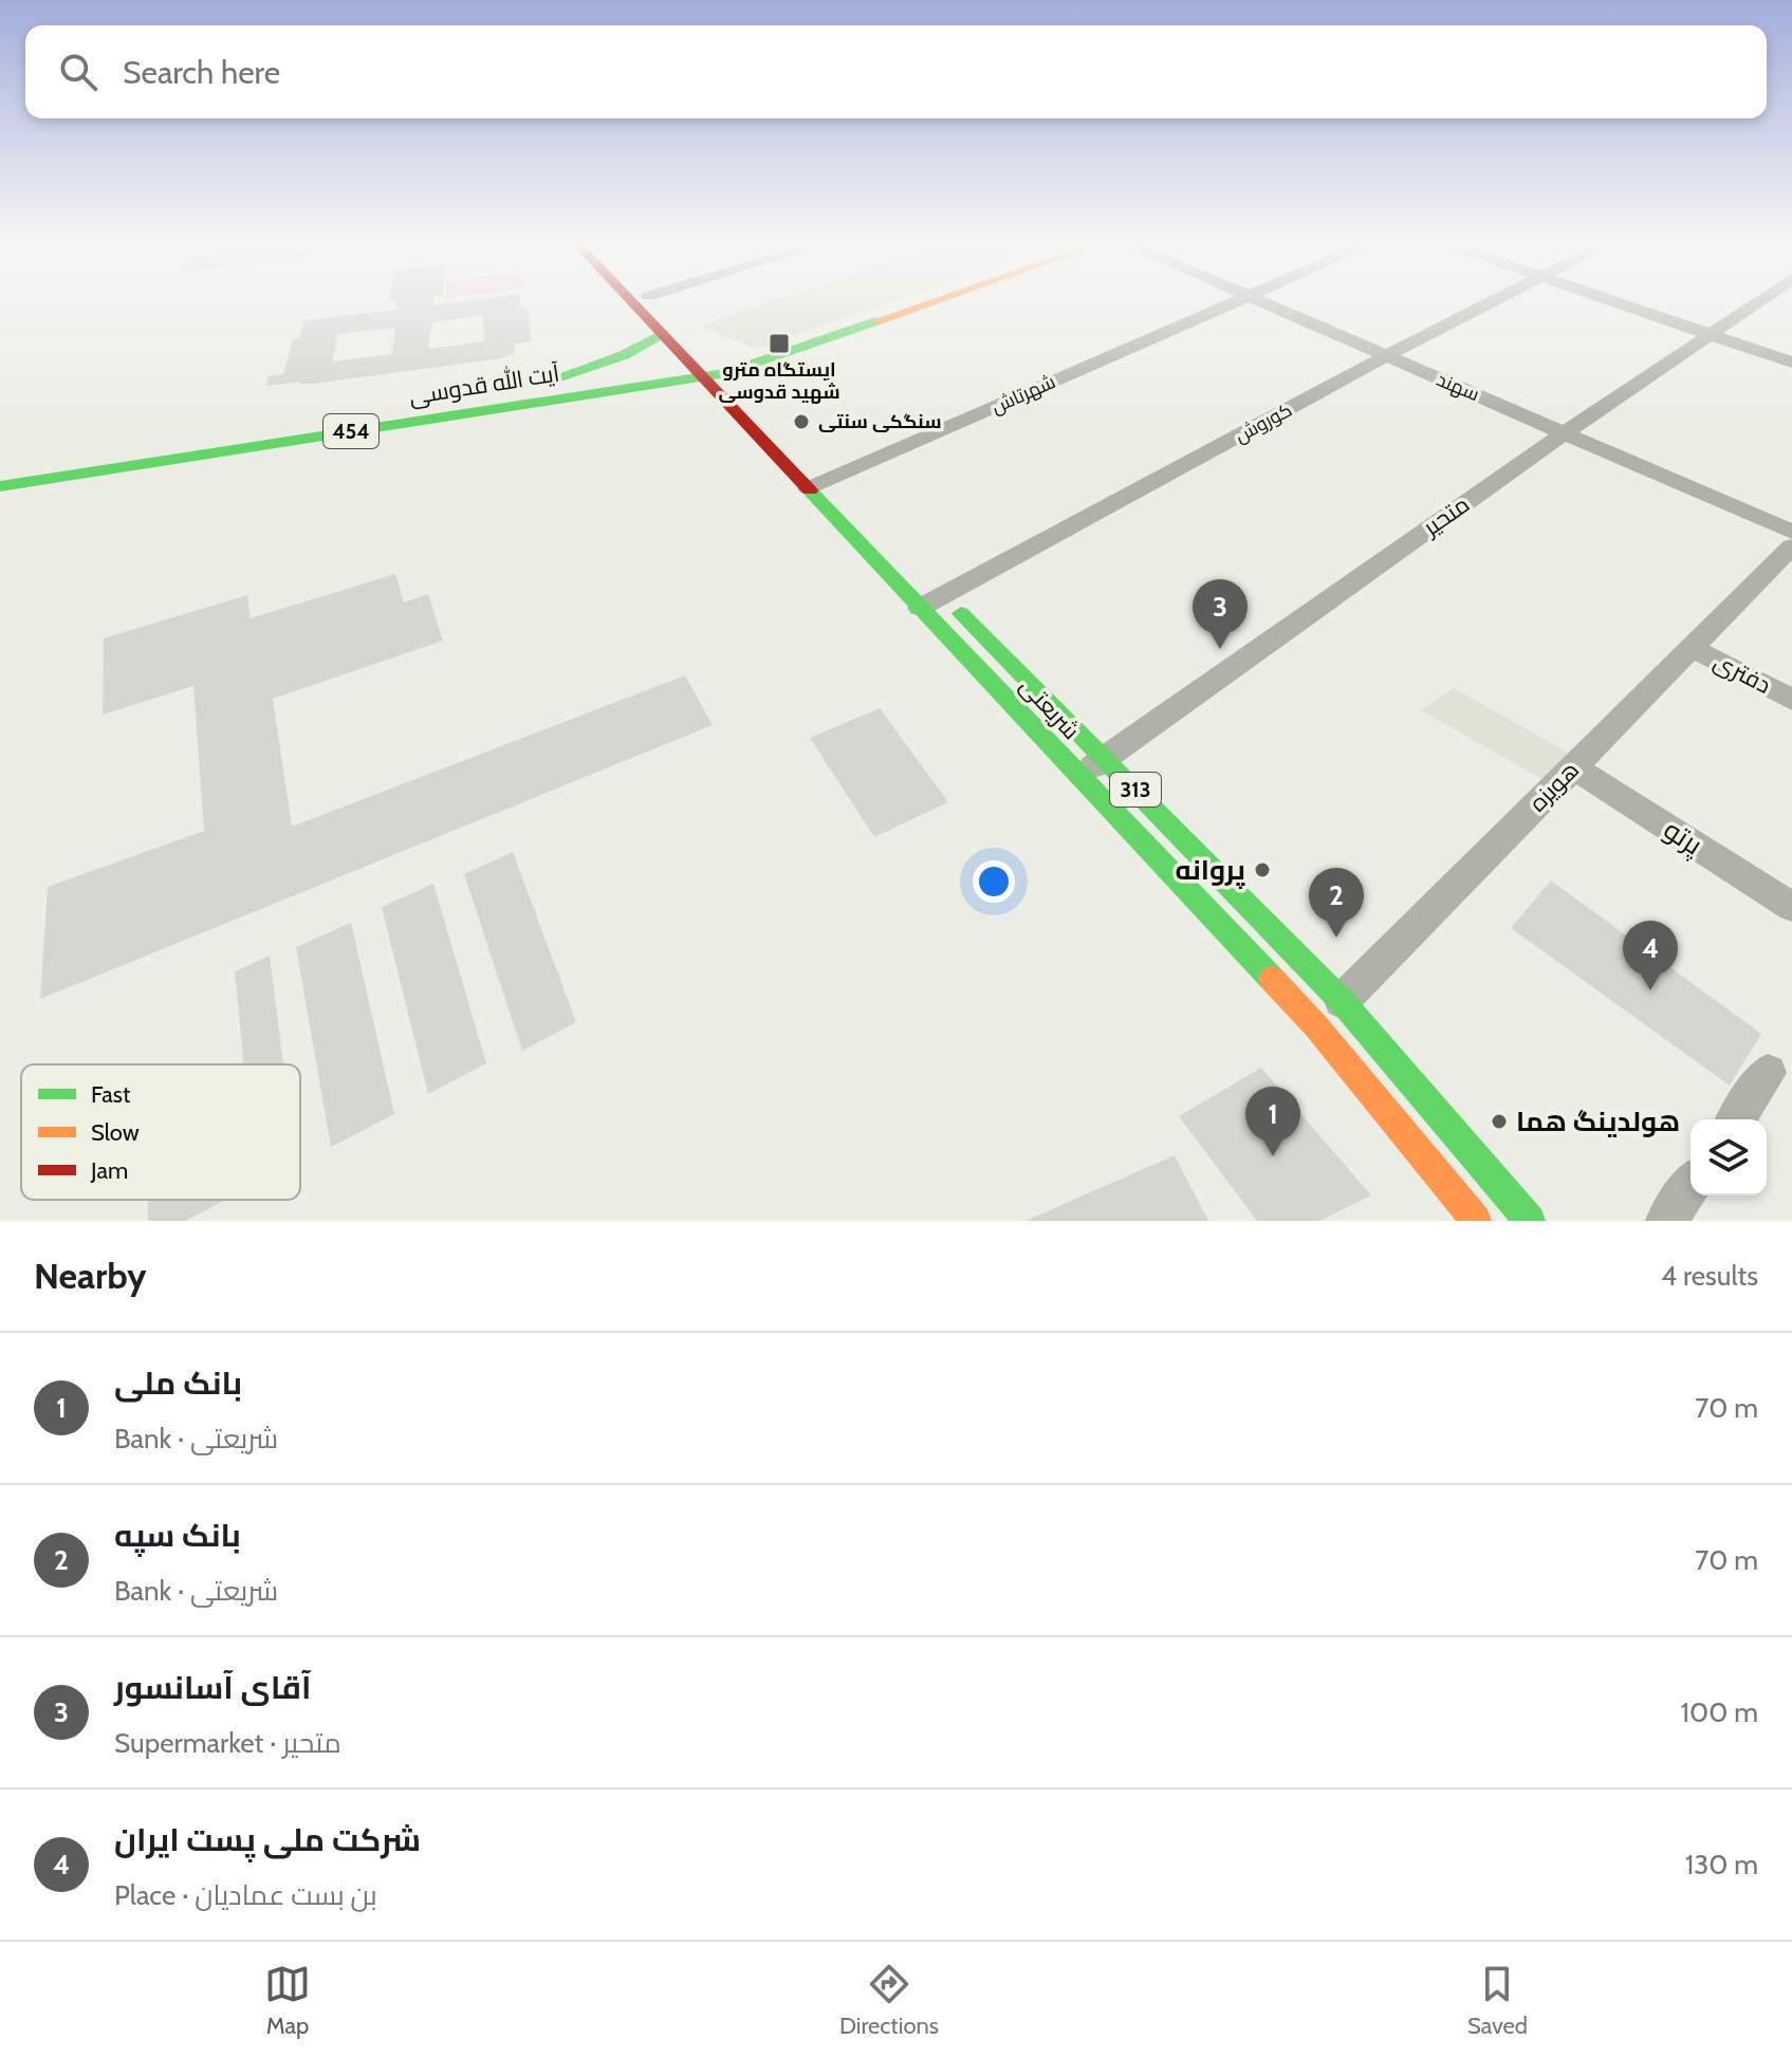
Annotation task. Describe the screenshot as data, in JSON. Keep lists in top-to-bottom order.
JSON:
{
  "streets": {
    "main road": [
      "آیت الله قدوسی",
      "454",
      "شریعتی",
      "هویزه",
      "313"
    ],
    "street": [
      "سهند",
      "شهرتاش",
      "کوروش",
      "متحیر",
      "دفتری",
      "پرتو"
    ]
  },
  "crossings": [
    ["آیت الله قدوسی", "شریعتی"],
    ["سهند", "شهرتاش"],
    ["سهند", "کوروش"],
    ["سهند", "متحیر"],
    ["شهرتاش", "شریعتی"],
    ["کوروش", "شریعتی"],
    ["متحیر", "شریعتی"],
    ["دفتری", "هویزه"],
    ["شریعتی", "هویزه"],
    ["هویزه", "پرتو"]
  ],
  "places": {
    "transit": ["ایستگاه مترو شهید قدوسی"],
    "other": ["سنگکی سنتی", "پروانه", "هولدینگ هما"]
  },
  "legend": ["Fast", "Slow", "Jam"],
  "page": {
    "search": "Search here",
    "pins": [
      "3",
      "2",
      "4",
      "1"
    ],
    "heading": ["Nearby", "4 results"],
    "list": [
      {
        "mark": "1",
        "name": "بانک ملی",
        "note": "Bank · شریعتی",
        "value": "70 m"
      },
      {
        "mark": "2",
        "name": "بانک سپه",
        "note": "Bank · شریعتی",
        "value": "70 m"
      },
      {
        "mark": "3",
        "name": "آقای آسانسور",
        "note": "Supermarket · متحیر",
        "value": "100 m"
      },
      {
        "mark": "4",
        "name": "شرکت ملی پست ایران",
        "note": "Place · بن بست عمادیان",
        "value": "130 m"
      }
    ],
    "nav": ["Map", "Directions", "Saved"]
  }
}
